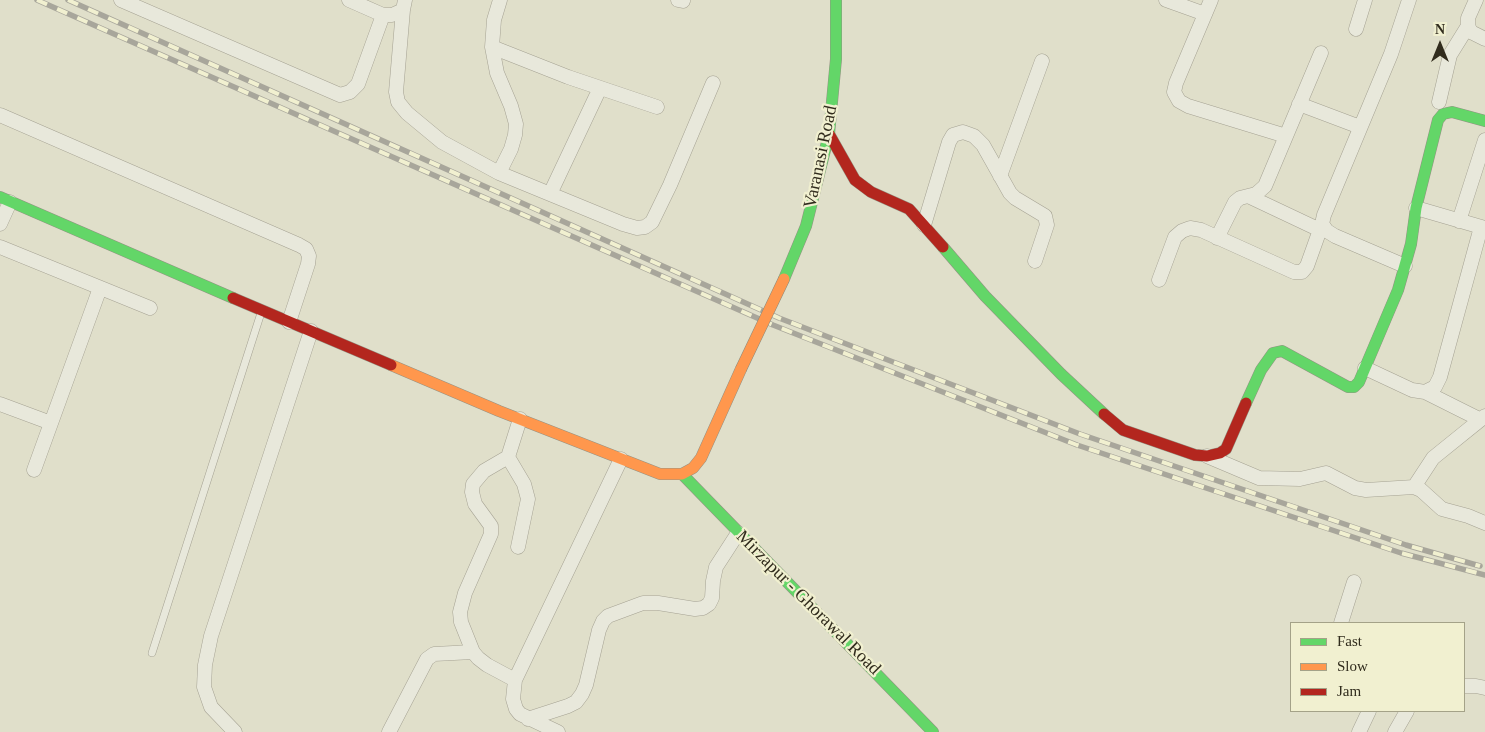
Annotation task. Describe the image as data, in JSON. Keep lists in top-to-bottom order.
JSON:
{
  "streets": {
    "main road": ["Varanasi Road", "Mirzapur - Ghorawal Road"]
  },
  "crossings": [
    ["Varanasi Road", "Mirzapur - Ghorawal Road"]
  ],
  "legend": ["Fast", "Slow", "Jam"],
  "north": "top"
}
